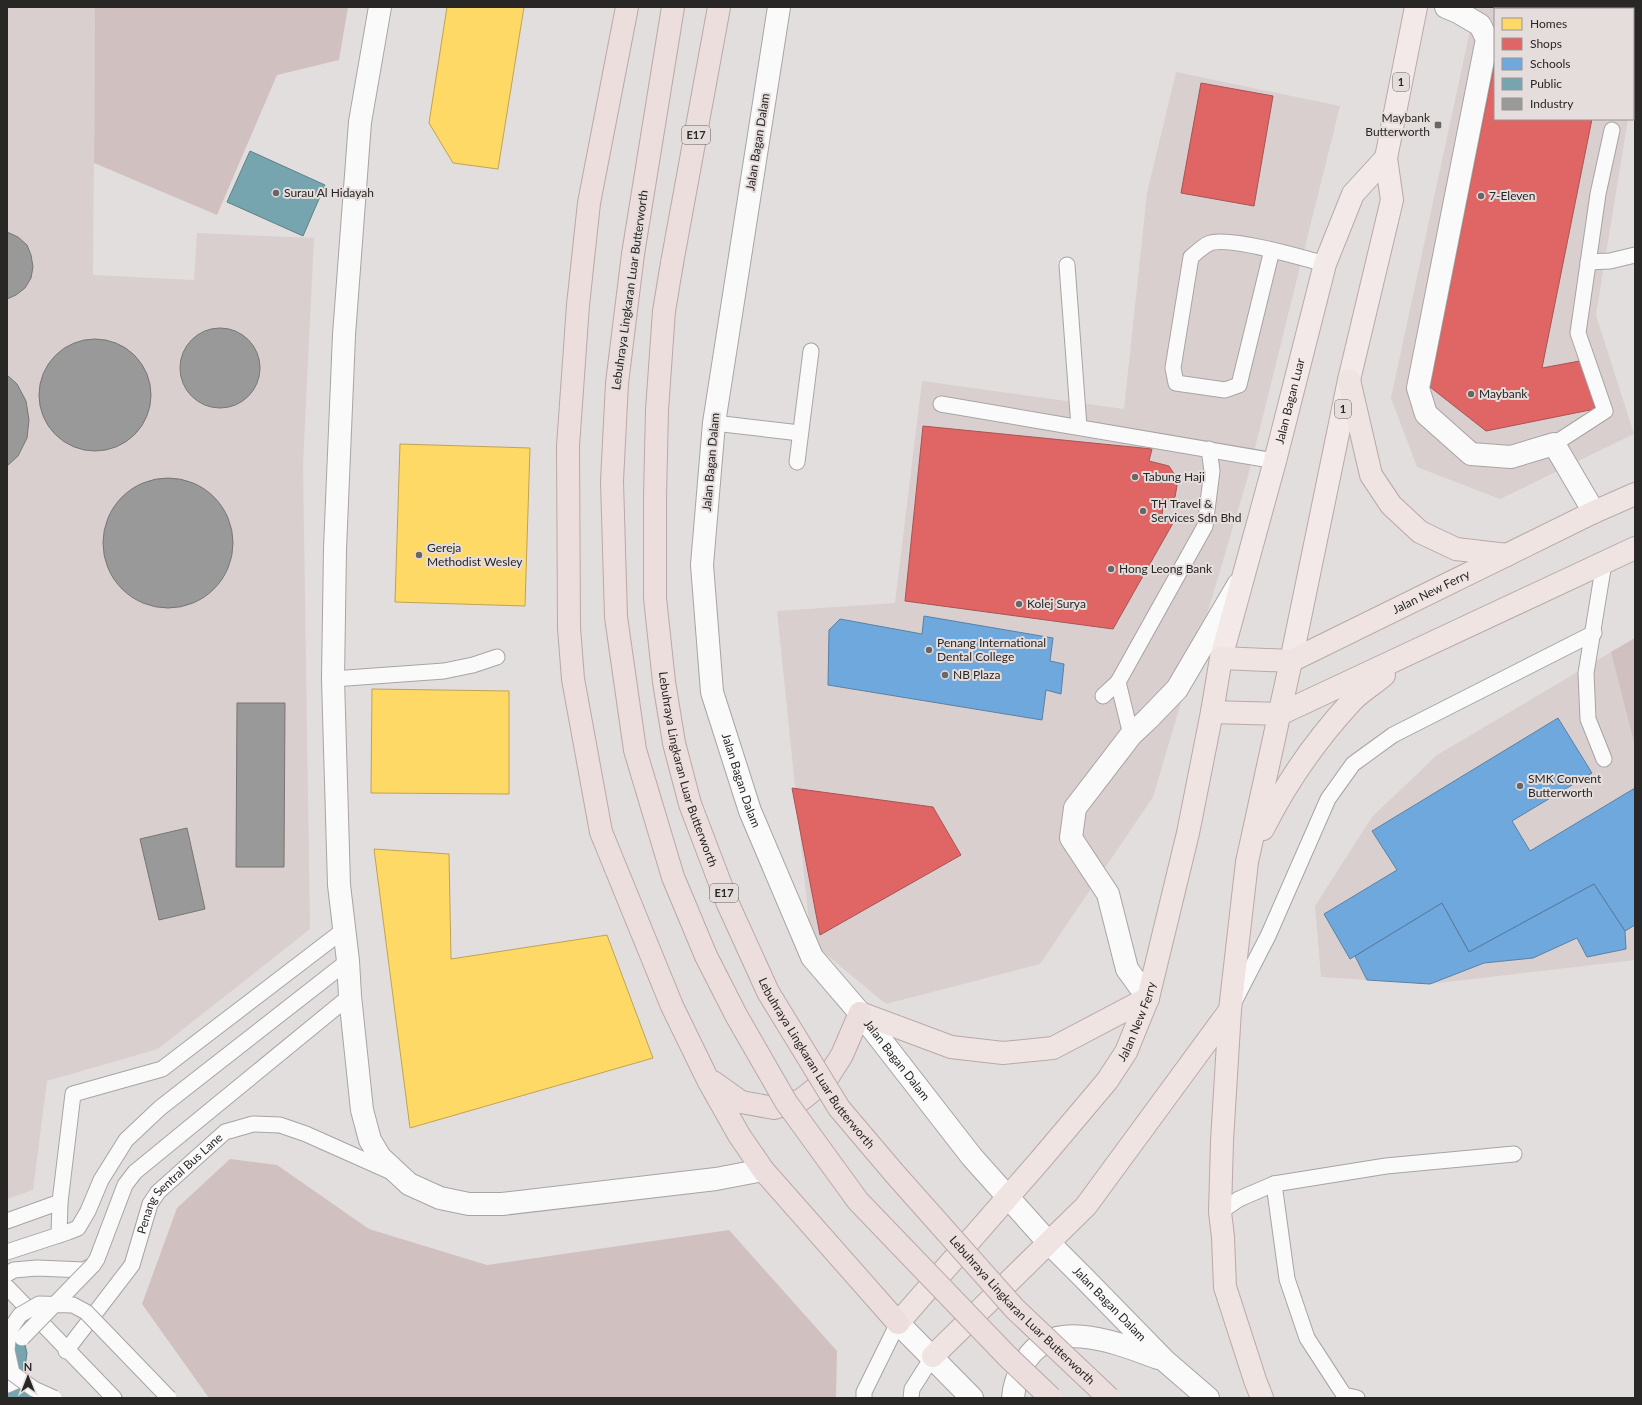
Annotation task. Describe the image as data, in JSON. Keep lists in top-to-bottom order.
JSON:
{
  "streets": {
    "highway": [
      "1",
      "E17",
      "Lebuhraya Lingkaran Luar Butterworth",
      "Jalan New Ferry"
    ],
    "main road": ["Jalan Bagan Luar"],
    "street": ["Jalan Bagan Dalam"],
    "lane": ["Penang Sentral Bus Lane"]
  },
  "crossings": [
    ["1", "Jalan Bagan Luar"],
    ["1", "Jalan New Ferry"],
    ["Jalan Bagan Dalam", "Jalan New Ferry"],
    ["Jalan Bagan Luar", "Jalan New Ferry"]
  ],
  "places": {
    "transit": ["Maybank Butterworth"],
    "other": [
      "Surau Al Hidayah",
      "7-Eleven",
      "Maybank",
      "Tabung Haji",
      "TH Travel & Services Sdn Bhd",
      "Gereja Methodist Wesley",
      "Hong Leong Bank",
      "Kolej Surya",
      "Penang International Dental College",
      "NB Plaza",
      "SMK Convent Butterworth"
    ]
  },
  "legend": [
    "Homes",
    "Shops",
    "Schools",
    "Public",
    "Industry"
  ],
  "north": "top"
}
